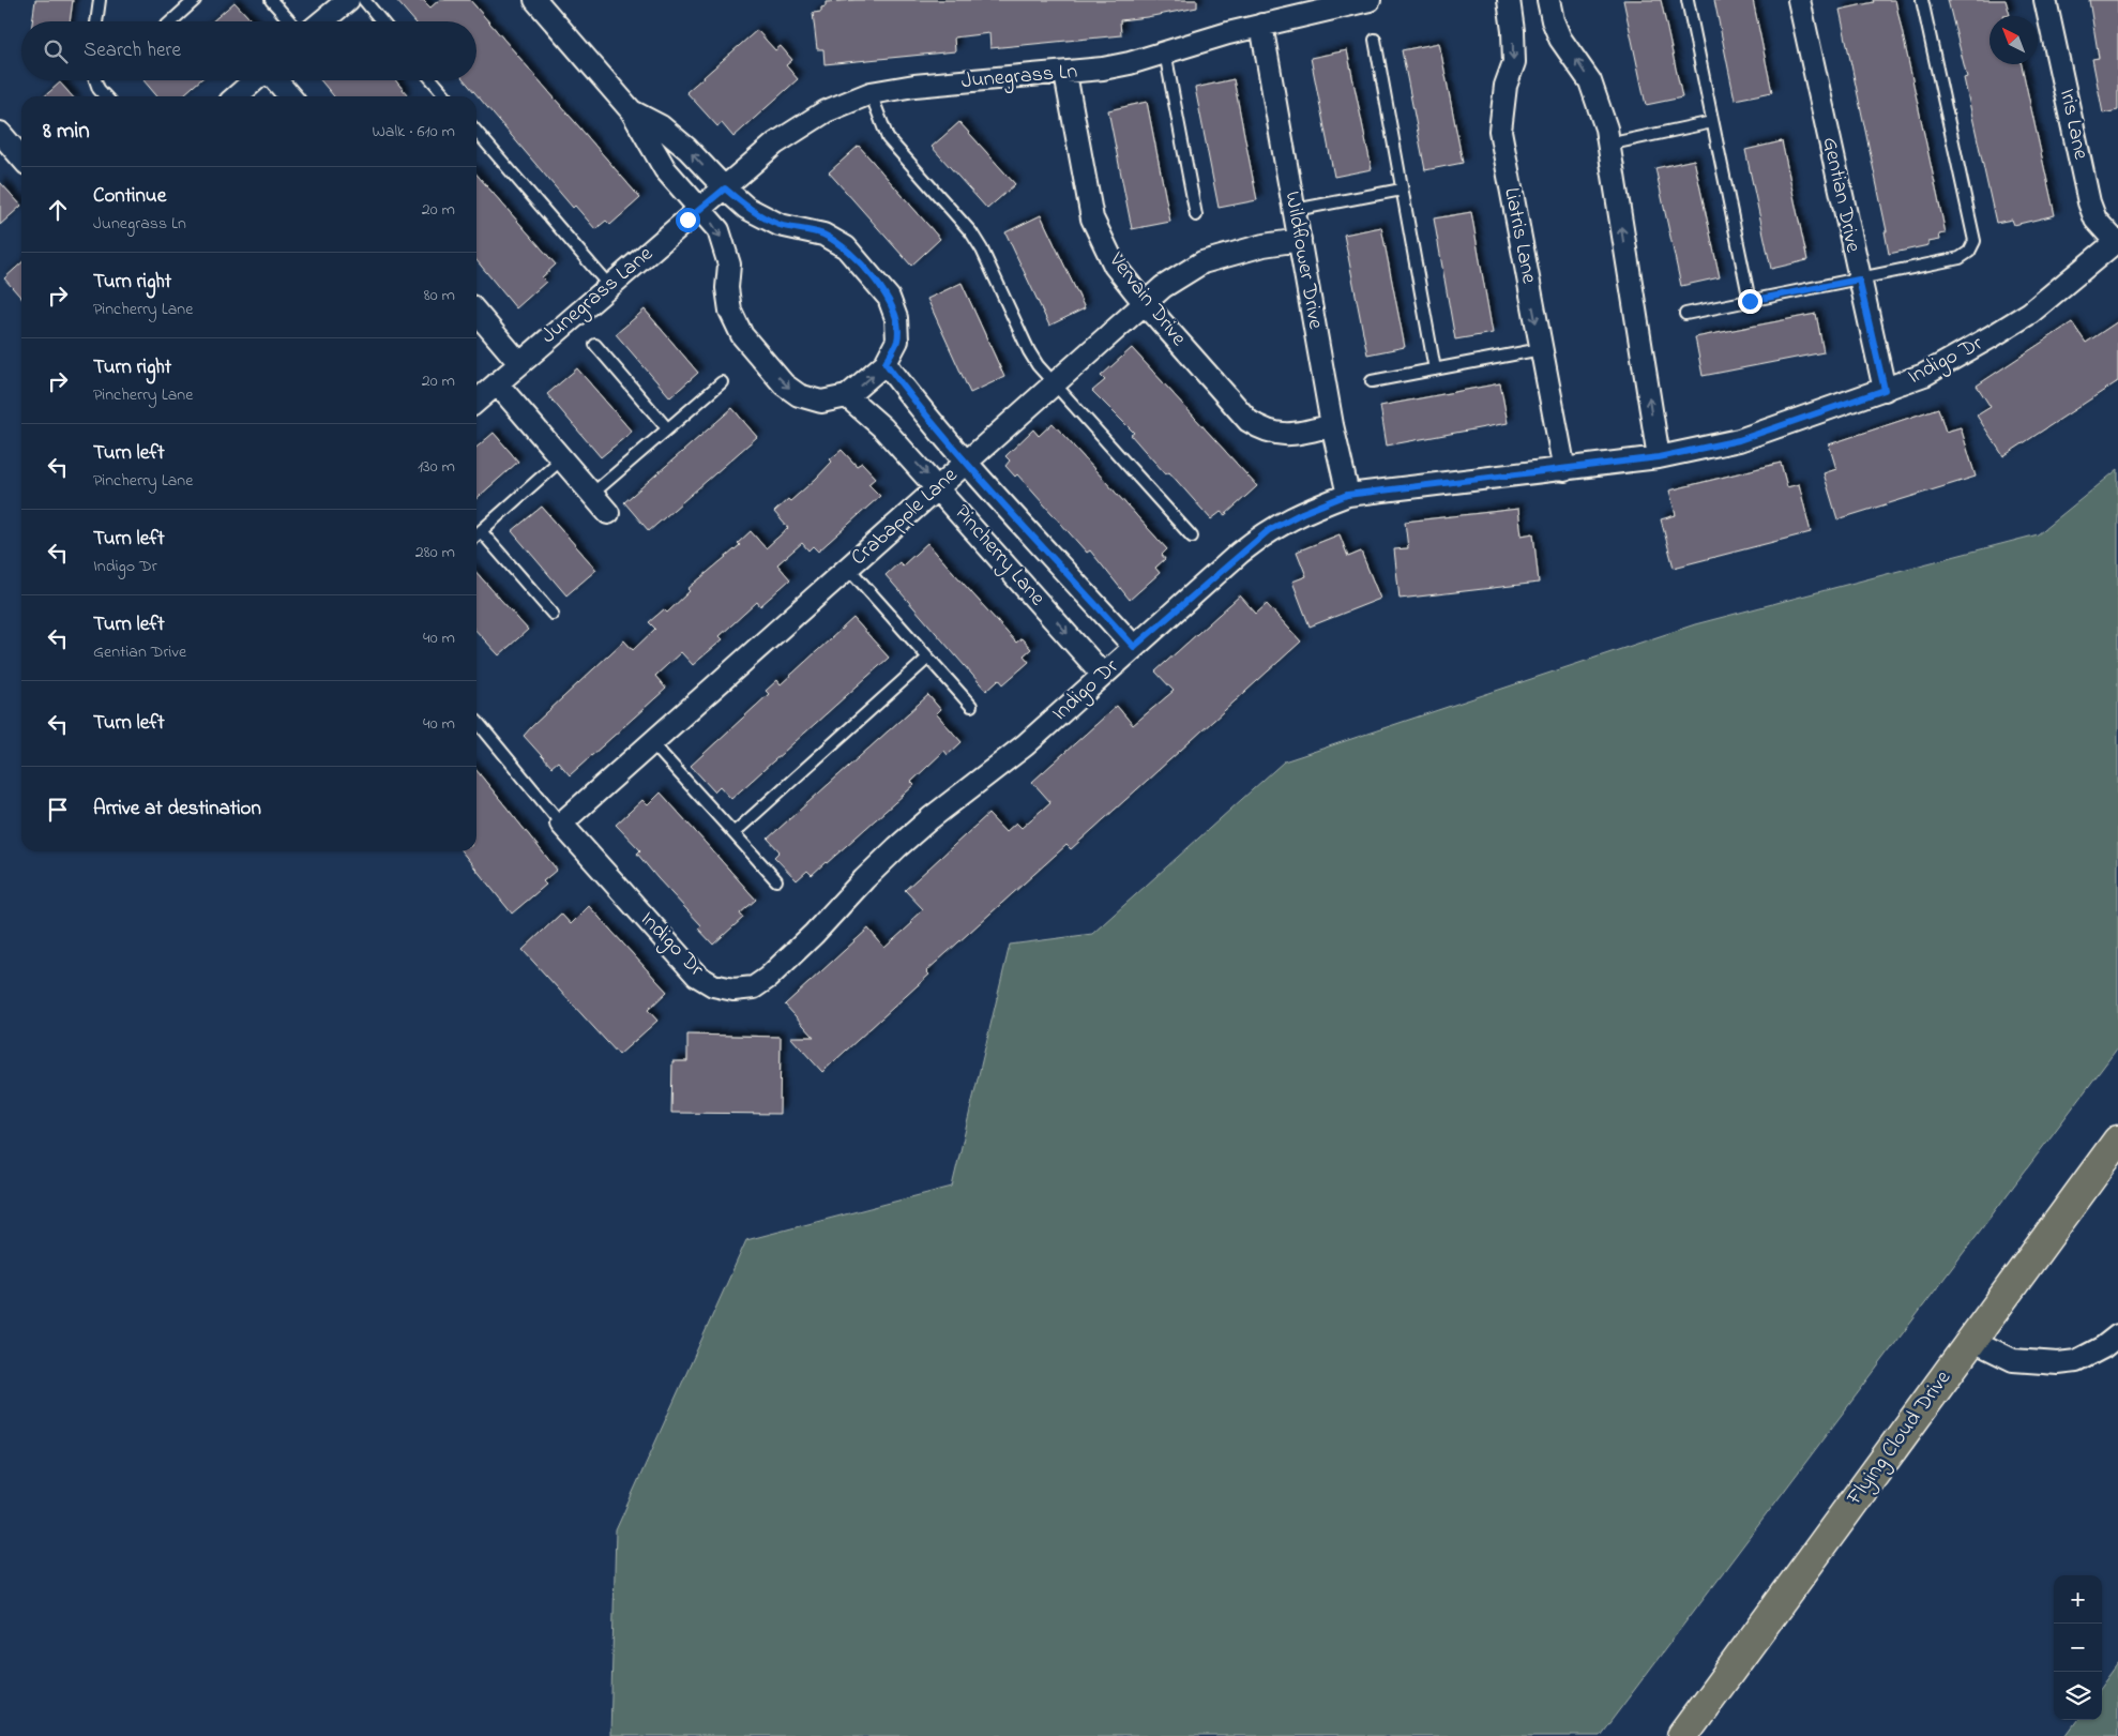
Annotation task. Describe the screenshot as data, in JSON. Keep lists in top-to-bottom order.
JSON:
{
  "streets": {
    "main road": ["Flying Cloud Drive"],
    "street": [
      "Junegrass Ln",
      "Iris Lane",
      "Gentian Drive",
      "Liatris Lane",
      "Wildflower Drive",
      "Junegrass Lane",
      "Vervain Drive",
      "Indigo Dr",
      "Crabapple Lane",
      "Pincherry Lane"
    ]
  },
  "crossings": [
    ["Junegrass Ln", "Wildflower Drive"],
    ["Junegrass Ln", "Junegrass Lane"],
    ["Junegrass Ln", "Vervain Drive"],
    ["Iris Lane", "Indigo Dr"],
    ["Gentian Drive", "Indigo Dr"],
    ["Liatris Lane", "Indigo Dr"],
    ["Wildflower Drive", "Vervain Drive"],
    ["Wildflower Drive", "Indigo Dr"],
    ["Wildflower Drive", "Crabapple Lane"],
    ["Vervain Drive", "Crabapple Lane"],
    ["Indigo Dr", "Crabapple Lane"],
    ["Indigo Dr", "Pincherry Lane"],
    ["Crabapple Lane", "Pincherry Lane"]
  ],
  "north": "top left",
  "page": {
    "search": "Search here",
    "heading": ["8 min", "Walk · 610 m"],
    "list": [
      ["Continue", "Junegrass Ln", "20 m"],
      ["Turn right", "Pincherry Lane", "80 m"],
      ["Turn right", "Pincherry Lane", "20 m"],
      ["Turn left", "Pincherry Lane", "130 m"],
      ["Turn left", "Indigo Dr", "280 m"],
      ["Turn left", "Gentian Drive", "40 m"],
      ["Turn left", "40 m"],
      "Arrive at destination"
    ],
    "map_buttons": ["+", "−"]
  }
}
